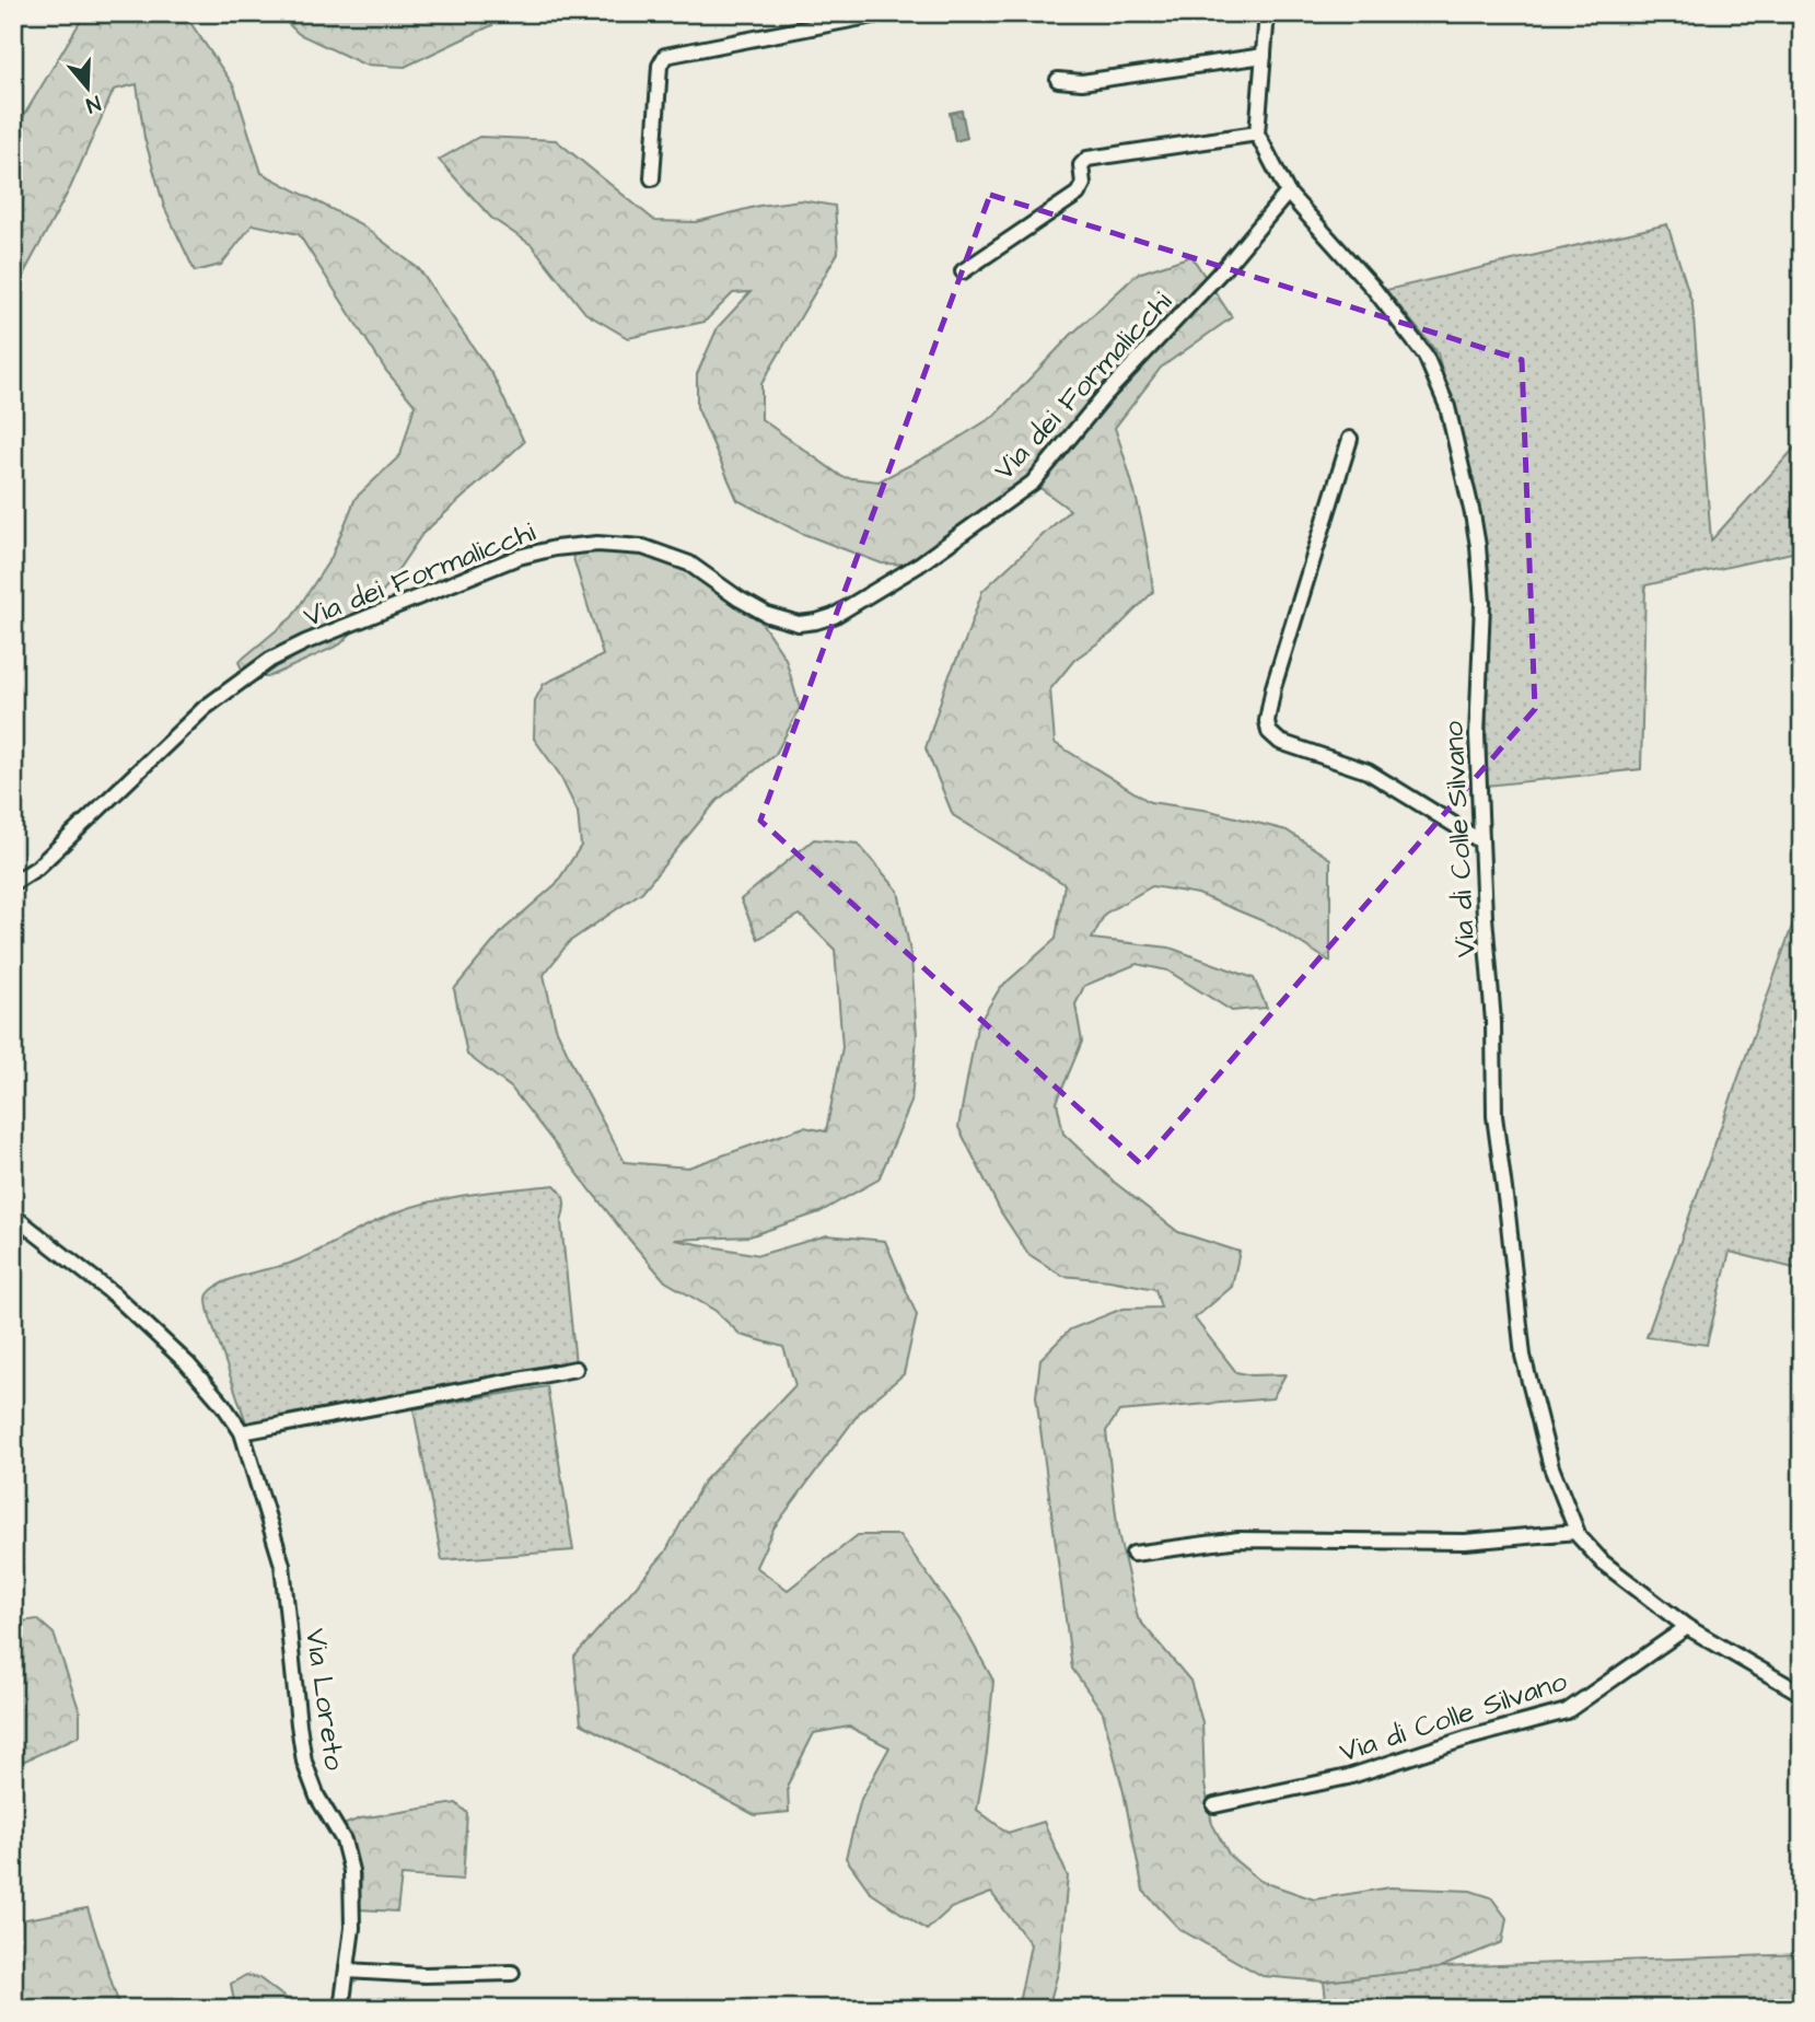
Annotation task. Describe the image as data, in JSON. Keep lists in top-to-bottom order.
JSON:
{
  "streets": {
    "street": ["Via dei Formalicchi", "Via di Colle Silvano", "Via Loreto"]
  },
  "crossings": [
    ["Via dei Formalicchi", "Via di Colle Silvano"]
  ],
  "north": "bottom"
}
